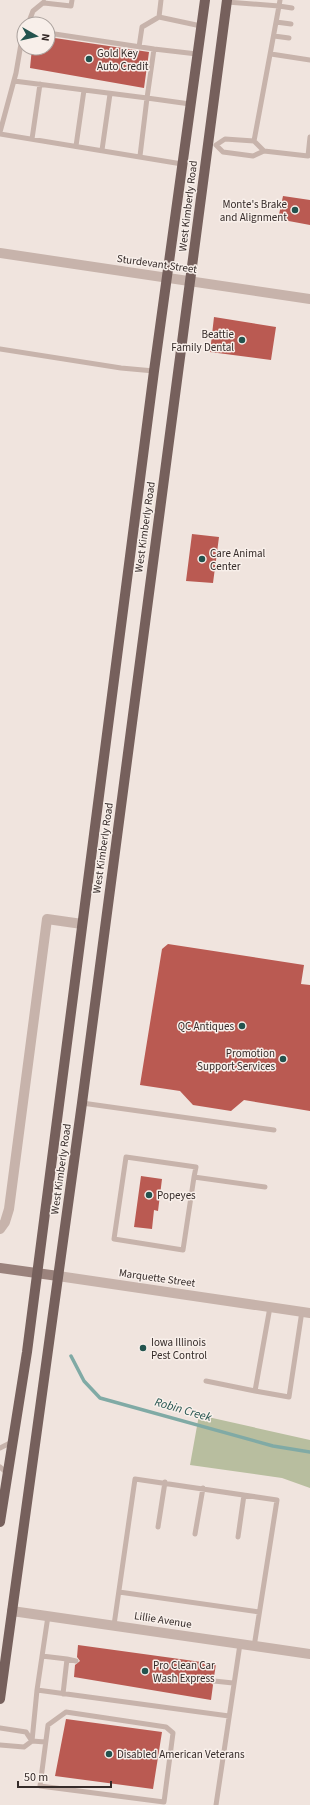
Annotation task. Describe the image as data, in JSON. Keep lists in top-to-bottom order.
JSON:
{
  "streets": {
    "main road": ["West Kimberly Road", "Marquette Street"],
    "street": ["Sturdevant Street", "Lillie Avenue"]
  },
  "crossings": [
    ["West Kimberly Road", "Sturdevant Street"],
    ["West Kimberly Road", "Marquette Street"],
    ["West Kimberly Road", "Lillie Avenue"]
  ],
  "water": ["Robin Creek"],
  "places": [
    "Gold Key Auto Credit",
    "Monte's Brake and Alignment",
    "Beattie Family Dental",
    "Care Animal Center",
    "QC Antiques",
    "Promotion Support Services",
    "Popeyes",
    "Iowa Illinois Pest Control",
    "Pro Clean Car Wash Express",
    "Disabled American Veterans"
  ],
  "scale_bar": "50 m",
  "north": "right"
}
